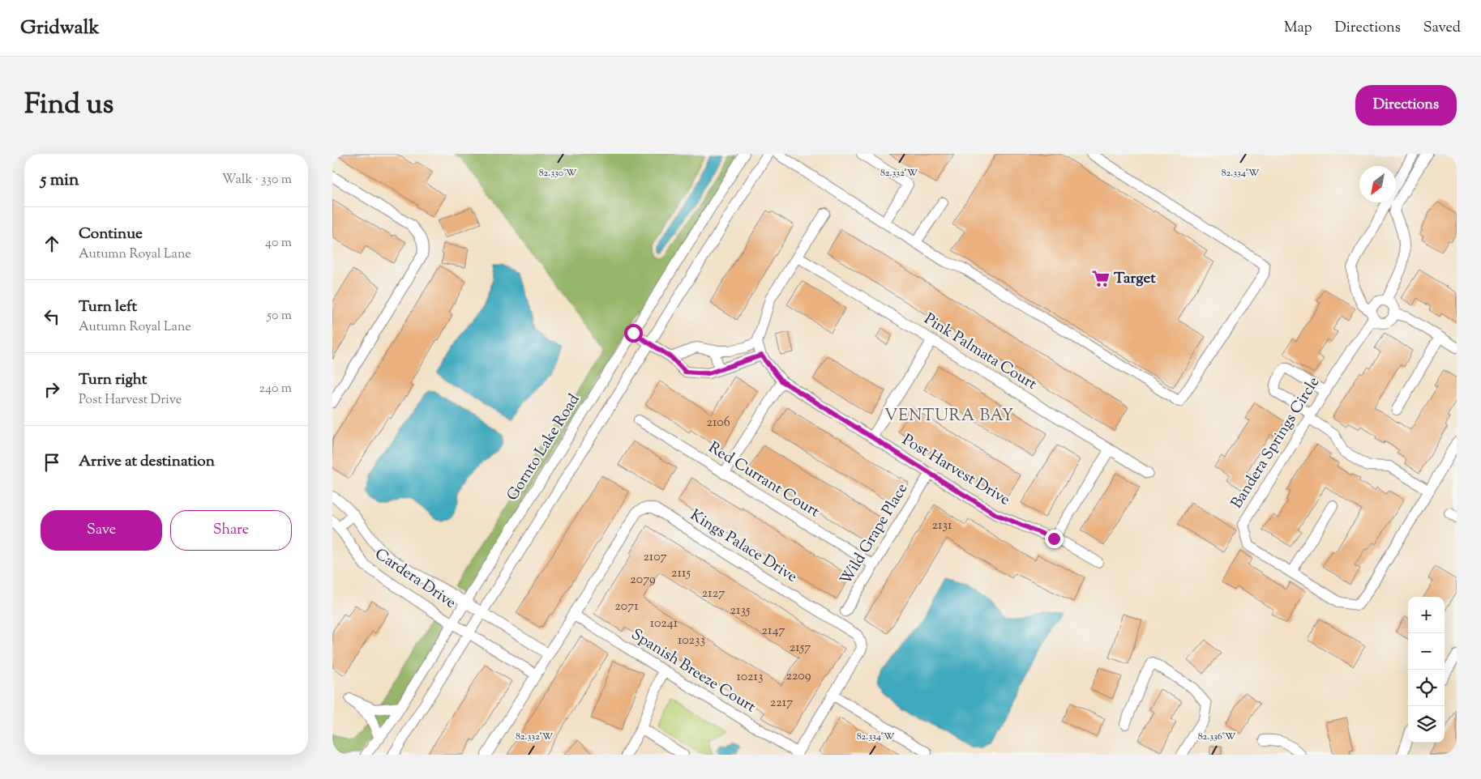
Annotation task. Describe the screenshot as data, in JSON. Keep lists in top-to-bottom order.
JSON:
{
  "streets": {
    "street": [
      "Pink Palmata Court",
      "Bandera Springs Circle",
      "Gornto Lake Road",
      "Post Harvest Drive",
      "Red Currant Court",
      "Wild Grape Place",
      "Kings Palace Drive",
      "Cardera Drive",
      "Spanish Breeze Court"
    ]
  },
  "crossings": [
    ["Gornto Lake Road", "Cardera Drive"],
    ["Post Harvest Drive", "Wild Grape Place"],
    ["Red Currant Court", "Wild Grape Place"],
    ["Kings Palace Drive", "Spanish Breeze Court"]
  ],
  "districts": ["VENTURA BAY"],
  "places": {
    "supermarket": ["Target"]
  },
  "house_numbers": [
    "2106",
    "2131",
    "2107",
    "2115",
    "2079",
    "2127",
    "2071",
    "2135",
    "10241",
    "2147",
    "10233",
    "2157",
    "2209",
    "10213",
    "2217"
  ],
  "north": "bottom left",
  "page": {
    "header": "Gridwalk",
    "nav": ["Map", "Directions", "Saved"],
    "title": "Find us",
    "buttons": [
      "Directions",
      ["Save", "Share"]
    ],
    "heading": ["5 min", "Walk · 330 m"],
    "list": [
      ["Continue", "Autumn Royal Lane", "40 m"],
      ["Turn left", "Autumn Royal Lane", "50 m"],
      ["Turn right", "Post Harvest Drive", "240 m"],
      "Arrive at destination"
    ],
    "map_buttons": ["+", "−"]
  },
  "coordinates": [
    "82.330°W",
    "82.332°W",
    "82.334°W",
    "82.336°W"
  ]
}
